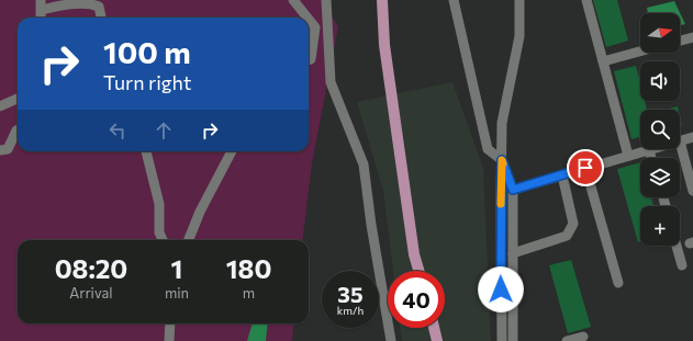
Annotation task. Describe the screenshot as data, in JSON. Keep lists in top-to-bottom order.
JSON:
{
  "north": "right",
  "page": {
    "map_buttons": "+",
    "turn": ["100 m", "Turn right"],
    "eta": [
      "08:20",
      "Arrival",
      "1",
      "min",
      "180",
      "m"
    ],
    "speed": "35 km/h",
    "limit": "40"
  }
}
